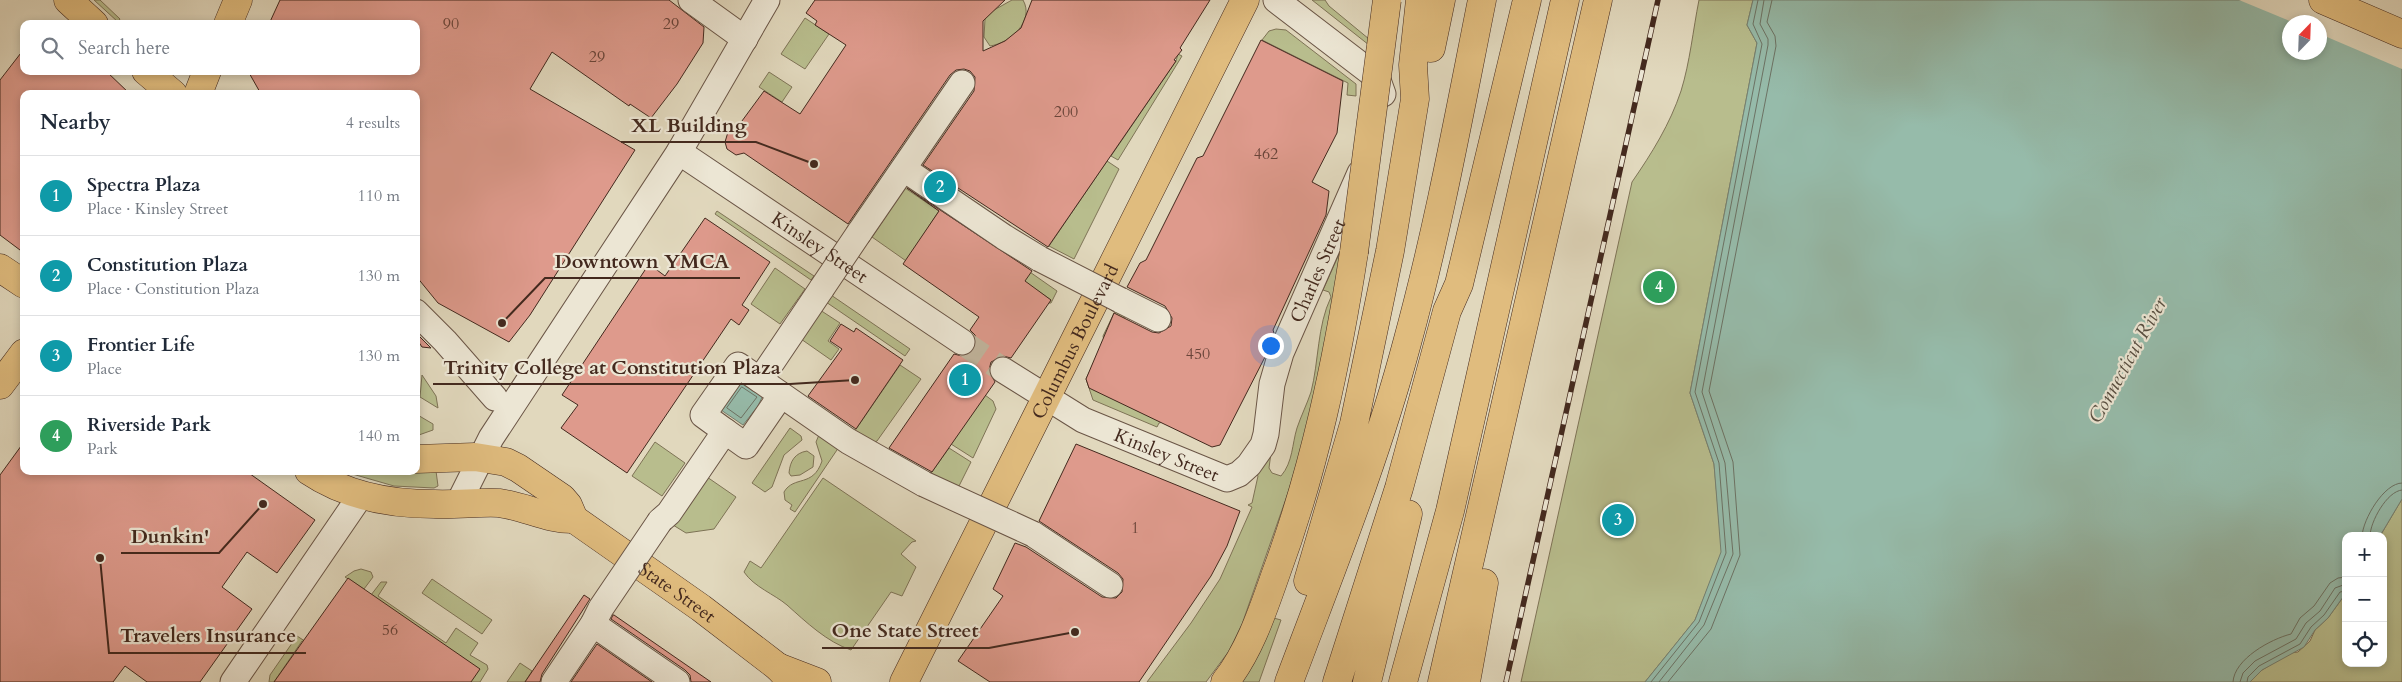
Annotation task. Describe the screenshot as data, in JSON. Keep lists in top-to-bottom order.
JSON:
{
  "streets": {
    "main road": ["Columbus Boulevard", "State Street"],
    "street": ["Kinsley Street", "Charles Street"]
  },
  "crossings": [
    ["Kinsley Street", "Charles Street"],
    ["Kinsley Street", "Columbus Boulevard"]
  ],
  "water": ["Connecticut River"],
  "places": [
    "XL Building",
    "Downtown YMCA",
    "Trinity College at Constitution Plaza",
    "Dunkin'",
    "Travelers Insurance",
    "One State Street"
  ],
  "house_numbers": [
    "90",
    "29",
    "29",
    "200",
    "462",
    "450",
    "1",
    "56"
  ],
  "north": "top right",
  "page": {
    "search": "Search here",
    "heading": ["Nearby", "4 results"],
    "list": [
      {
        "mark": "1",
        "name": "Spectra Plaza",
        "note": "Place · Kinsley Street",
        "value": "110 m"
      },
      {
        "mark": "2",
        "name": "Constitution Plaza",
        "note": "Place · Constitution Plaza",
        "value": "130 m"
      },
      {
        "mark": "3",
        "name": "Frontier Life",
        "note": "Place",
        "value": "130 m"
      },
      {
        "mark": "4",
        "name": "Riverside Park",
        "note": "Park",
        "value": "140 m"
      }
    ],
    "pins": [
      "2",
      "4",
      "1",
      "3"
    ],
    "map_buttons": ["+", "−"]
  }
}
